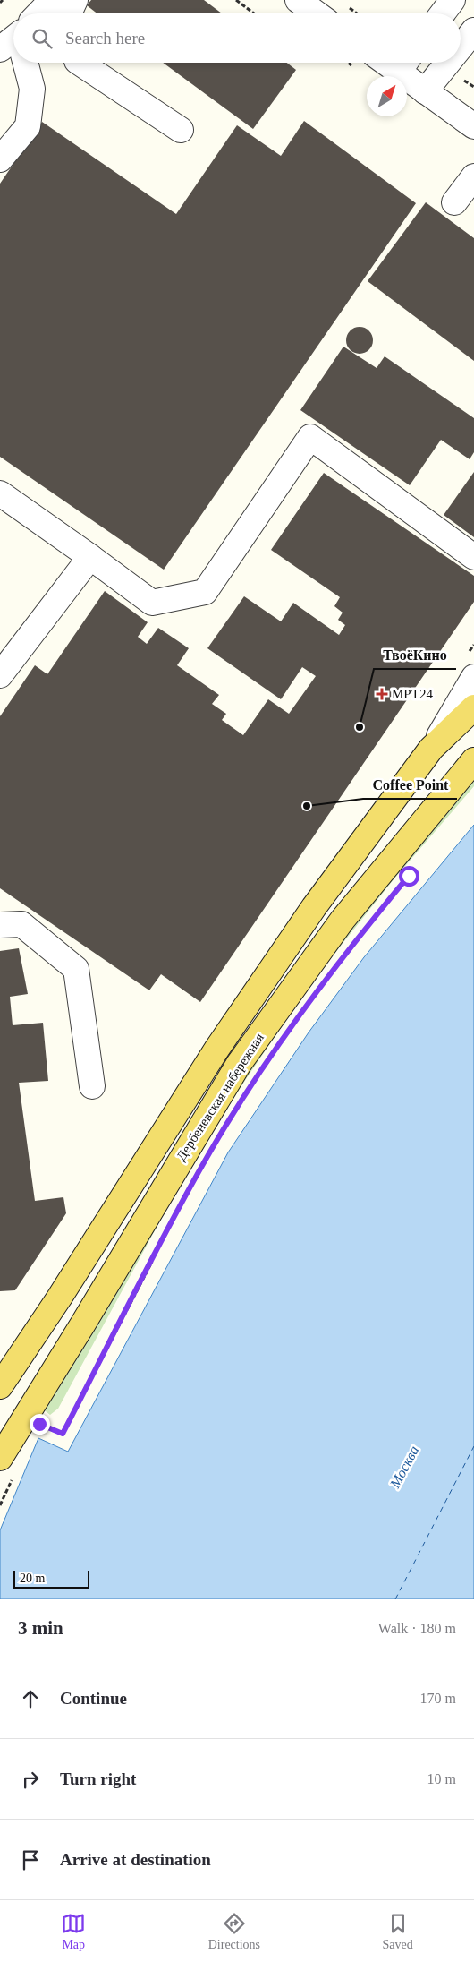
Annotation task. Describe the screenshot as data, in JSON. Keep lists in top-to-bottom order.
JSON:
{
  "streets": {
    "main road": ["Дербеневская набережная"]
  },
  "water": ["Москва"],
  "places": {
    "health": ["МРТ24"],
    "other": ["ТвоёКино", "Coffee Point"]
  },
  "scale_bar": "20 m",
  "north": "top right",
  "page": {
    "search": "Search here",
    "scale": "20 m",
    "heading": ["3 min", "Walk · 180 m"],
    "list": [
      ["Continue", "170 m"],
      ["Turn right", "10 m"],
      "Arrive at destination"
    ],
    "nav": ["Map", "Directions", "Saved"]
  }
}
